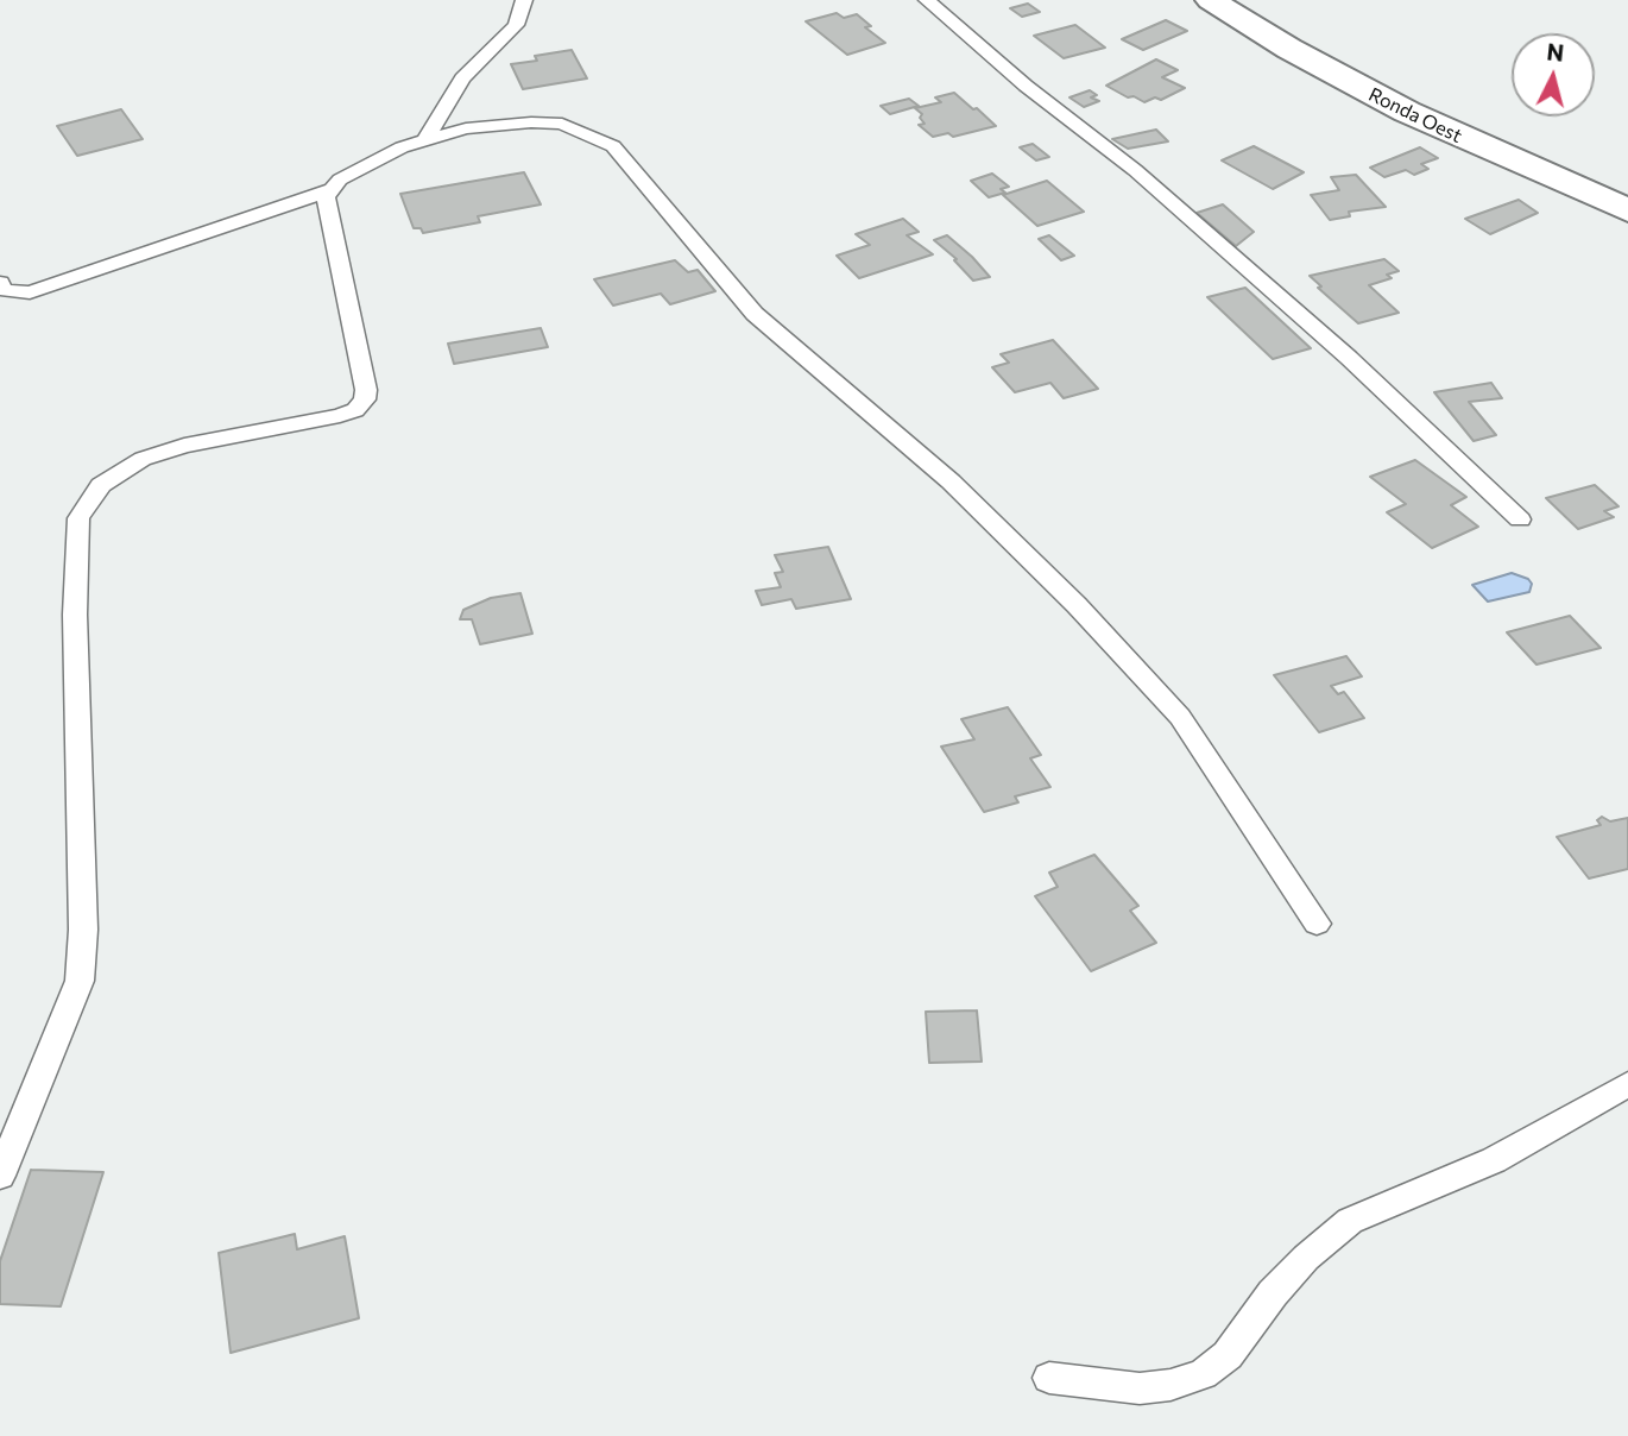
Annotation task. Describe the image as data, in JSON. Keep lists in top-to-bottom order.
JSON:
{
  "streets": {
    "main road": ["Ronda Oest"]
  },
  "north": "top"
}
